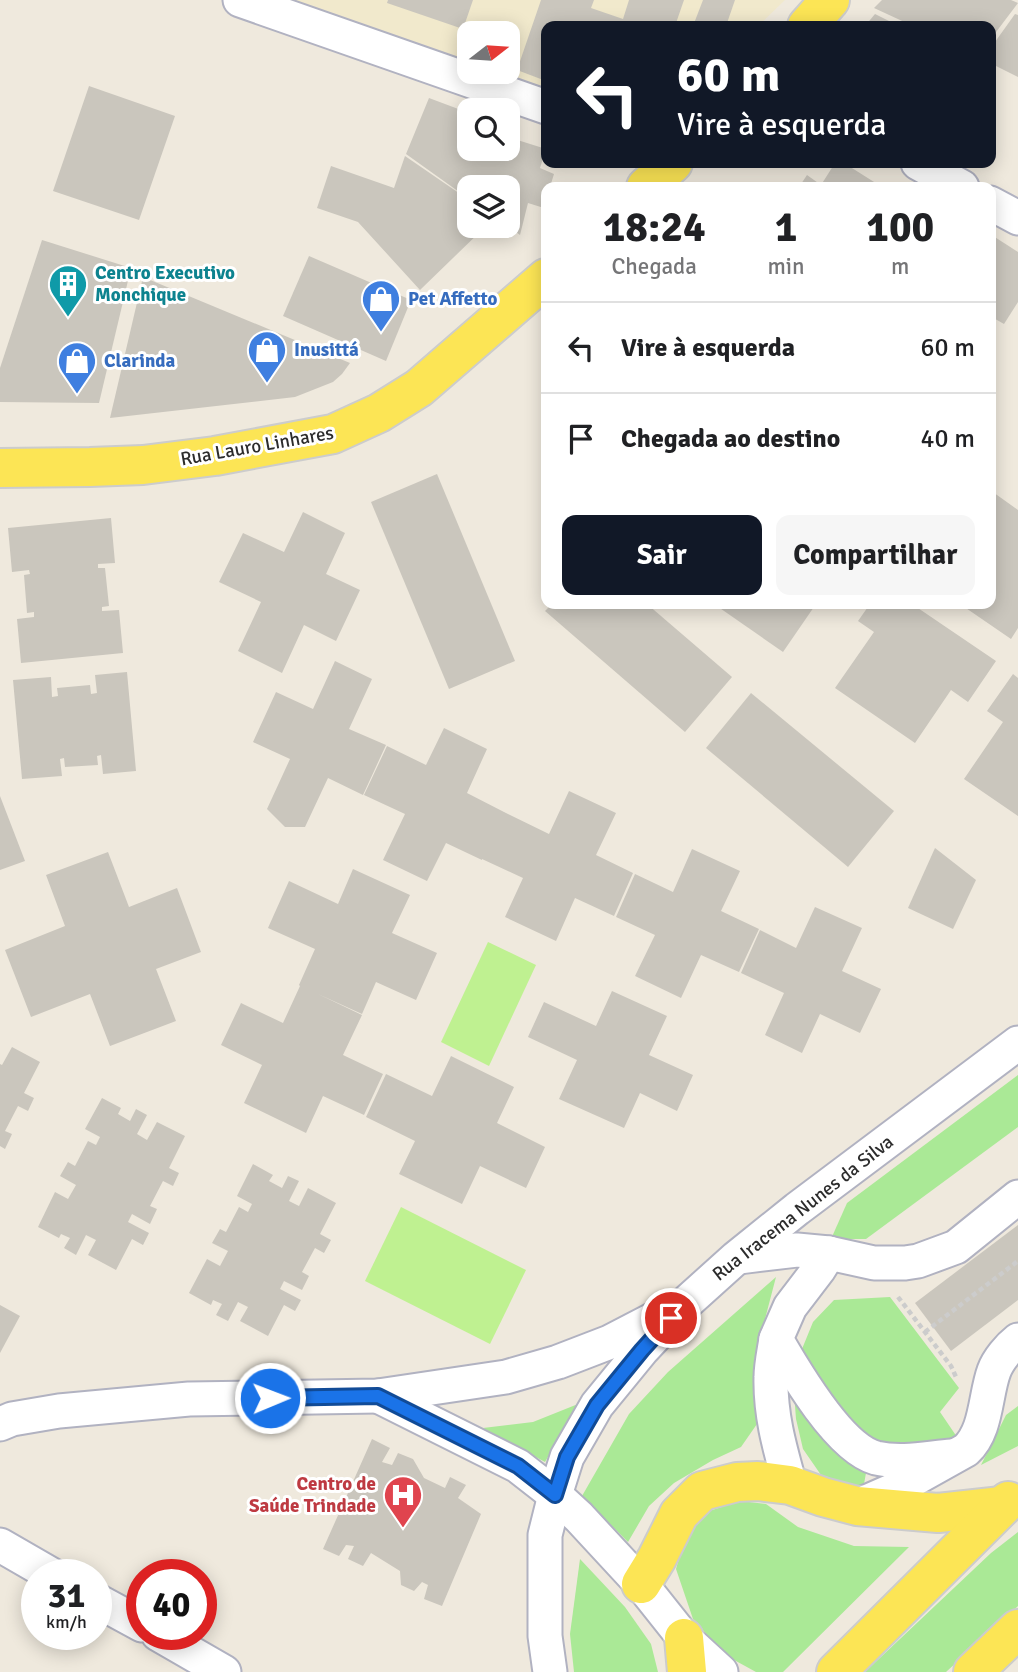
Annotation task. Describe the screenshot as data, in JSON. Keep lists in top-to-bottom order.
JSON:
{
  "streets": {
    "main road": ["Rua Lauro Linhares"],
    "street": ["Rua Iracema Nunes da Silva"]
  },
  "places": {
    "building": ["Centro Executivo Monchique"],
    "shop": ["Pet Affetto", "Inusittá", "Clarinda"],
    "hospital": ["Centro de Saúde Trindade"]
  },
  "north": "right",
  "page": {
    "turn": ["60 m", "Vire à esquerda"],
    "eta": [
      "18:24",
      "Chegada",
      "1",
      "min",
      "100",
      "m"
    ],
    "list": [
      {
        "name": "Vire à esquerda",
        "value": "60 m"
      },
      {
        "name": "Chegada ao destino",
        "value": "40 m"
      }
    ],
    "buttons": ["Sair", "Compartilhar"],
    "speed": "31 km/h",
    "limit": "40"
  }
}
